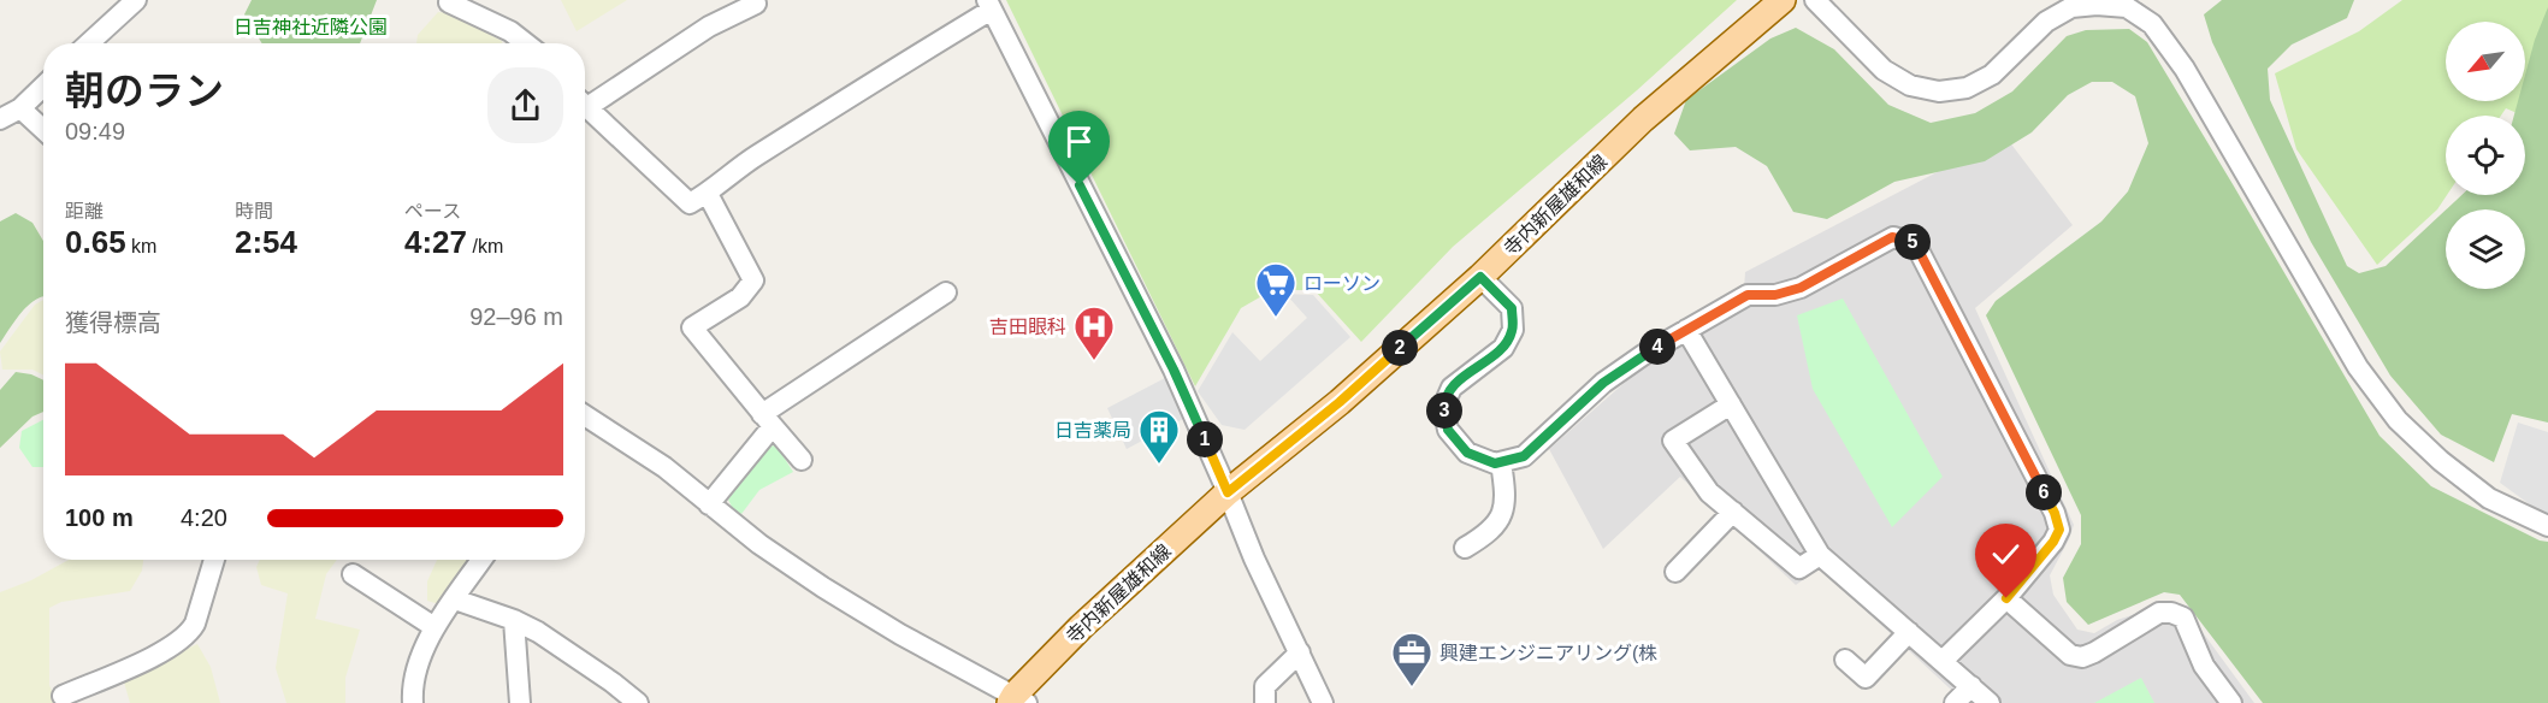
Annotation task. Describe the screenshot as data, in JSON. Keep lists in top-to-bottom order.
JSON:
{
  "streets": {
    "main road": ["寺内新屋雄和線"]
  },
  "parks": ["日吉神社近隣公園"],
  "places": {
    "supermarket": ["ローソン"],
    "hospital": ["吉田眼科"],
    "building": ["日吉薬局"],
    "office": ["興建エンジニアリング(株"]
  },
  "north": "bottom left",
  "page": {
    "heading": ["朝のラン", "09:49"],
    "stats": [
      ["距離", "0.65 km"],
      ["時間", "2:54"],
      ["ペース", "4:27 /km"]
    ],
    "pins": [
      "5",
      "4",
      "2",
      "3",
      "1",
      "6"
    ],
    "chart": ["獲得標高", "92–96 m"],
    "list": [
      {
        "name": "100 m",
        "note": "4:20"
      }
    ]
  }
}
